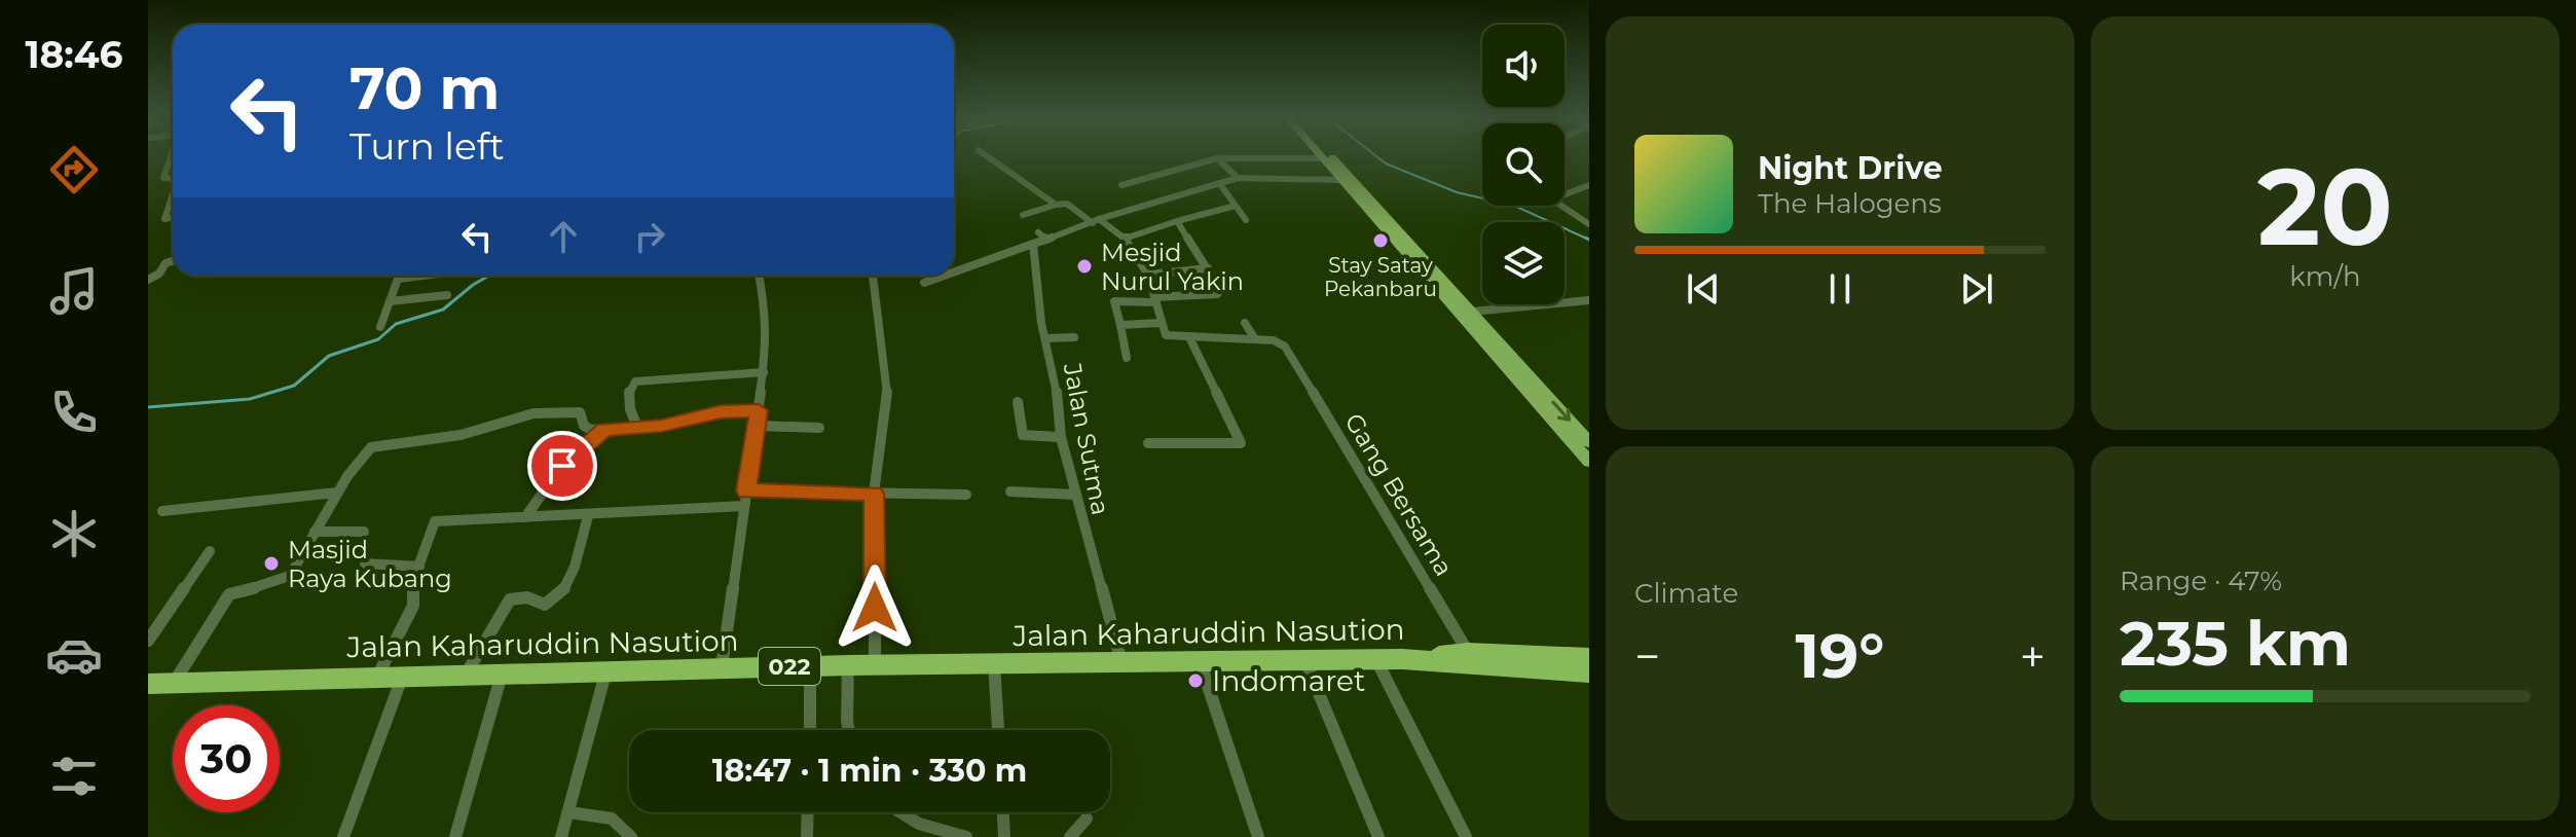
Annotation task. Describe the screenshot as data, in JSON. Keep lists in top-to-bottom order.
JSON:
{
  "streets": {
    "highway": ["Jalan Kaharuddin Nasution", "022"],
    "street": ["Jalan Sutma", "Gang Bersama"]
  },
  "crossings": [
    ["Jalan Sutma", "Jalan Kaharuddin Nasution"],
    ["Gang Bersama", "Jalan Kaharuddin Nasution"]
  ],
  "places": [
    "Stay Satay Pekanbaru",
    "Mesjid Nurul Yakin",
    "Masjid Raya Kubang",
    "Indomaret"
  ],
  "page": {
    "tabs": "18:46",
    "tile": [
      ["20", "km/h"],
      "Climate",
      ["Range · 47%", "235 km"]
    ],
    "turn": ["70 m", "Turn left"],
    "song": ["Night Drive", "The Halogens"],
    "heat": ["−", "19°", "+"],
    "limit": "30",
    "trip": "18:47 · 1 min · 330 m"
  }
}
